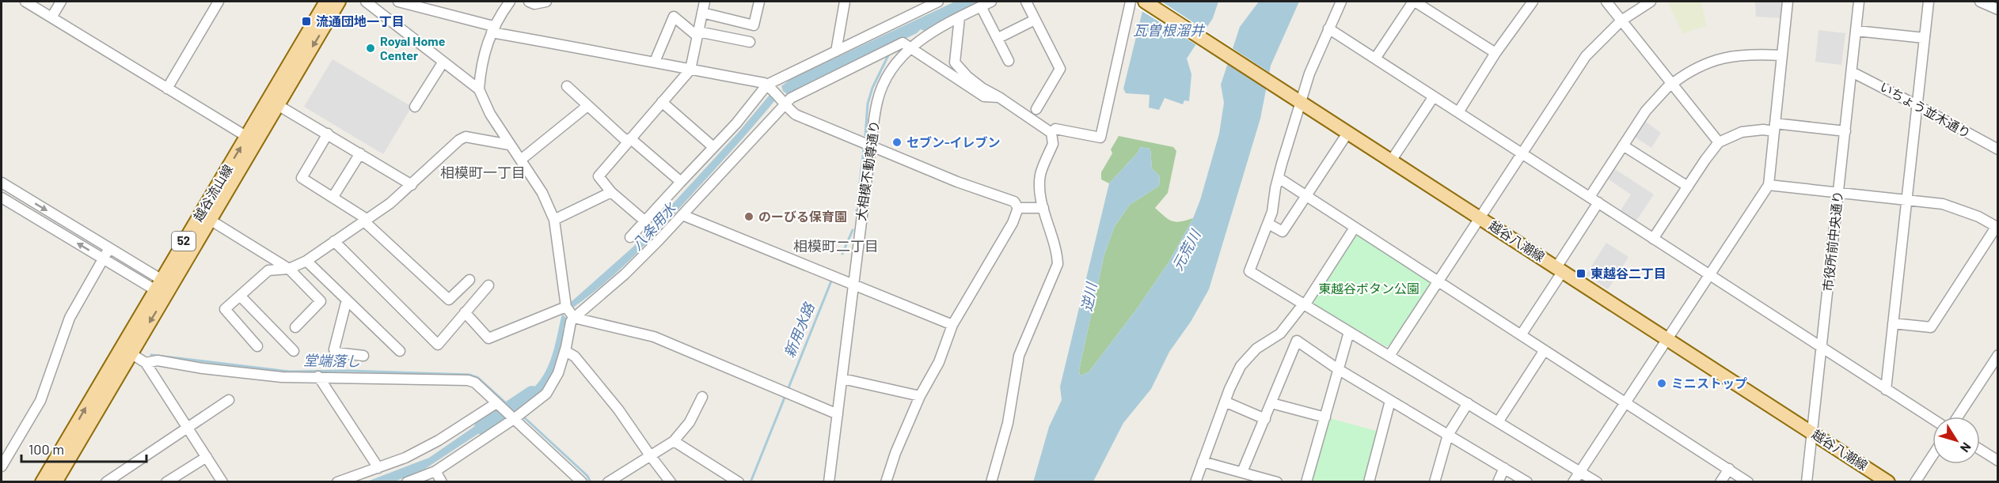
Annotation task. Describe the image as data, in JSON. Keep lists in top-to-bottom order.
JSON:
{
  "streets": {
    "main road": ["越谷流山線", "52", "越谷八潮線"],
    "street": ["いちょう並木通り", "大相模不動尊通り", "市役所前中央通り"]
  },
  "crossings": [
    ["いちょう並木通り", "市役所前中央通り"],
    ["越谷八潮線", "市役所前中央通り"]
  ],
  "districts": ["相模町一丁目", "相模町二丁目"],
  "water": [
    "瓦曽根溜井",
    "八条用水",
    "元荒川",
    "逆川",
    "新用水路",
    "堂端落し"
  ],
  "parks": ["東越谷ボタン公園"],
  "places": {
    "transit": ["流通団地一丁目", "東越谷二丁目"],
    "other": [
      "Royal Home Center",
      "セブン-イレブン",
      "のーびる保育園",
      "ミニストップ"
    ]
  },
  "scale_bar": "100 m",
  "north": "bottom right"
}
